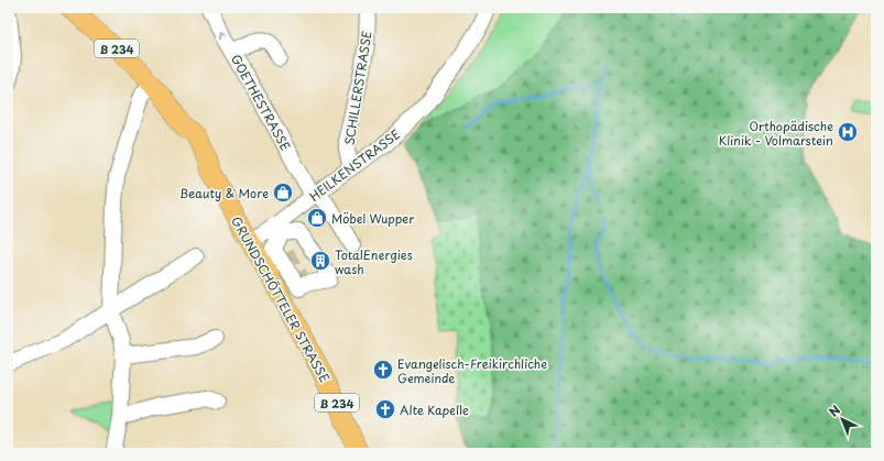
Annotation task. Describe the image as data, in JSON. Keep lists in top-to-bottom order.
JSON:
{
  "streets": {
    "main road": ["B 234", "GRUNDSCHÖTTELER STRASSE"],
    "street": ["SCHILLERSTRASSE", "GOETHESTRASSE", "HEILKENSTRASSE"]
  },
  "crossings": [
    ["SCHILLERSTRASSE", "HEILKENSTRASSE"],
    ["GOETHESTRASSE", "HEILKENSTRASSE"],
    ["HEILKENSTRASSE", "GRUNDSCHÖTTELER STRASSE"]
  ],
  "places": {
    "hospital": ["Orthopädische Klinik - Volmarstein"],
    "shop": ["Beauty & More", "Möbel Wupper"],
    "building": ["TotalEnergies wash"],
    "church": ["Evangelisch-Freikirchliche Gemeinde", "Alte Kapelle"]
  },
  "north": "top left"
}
